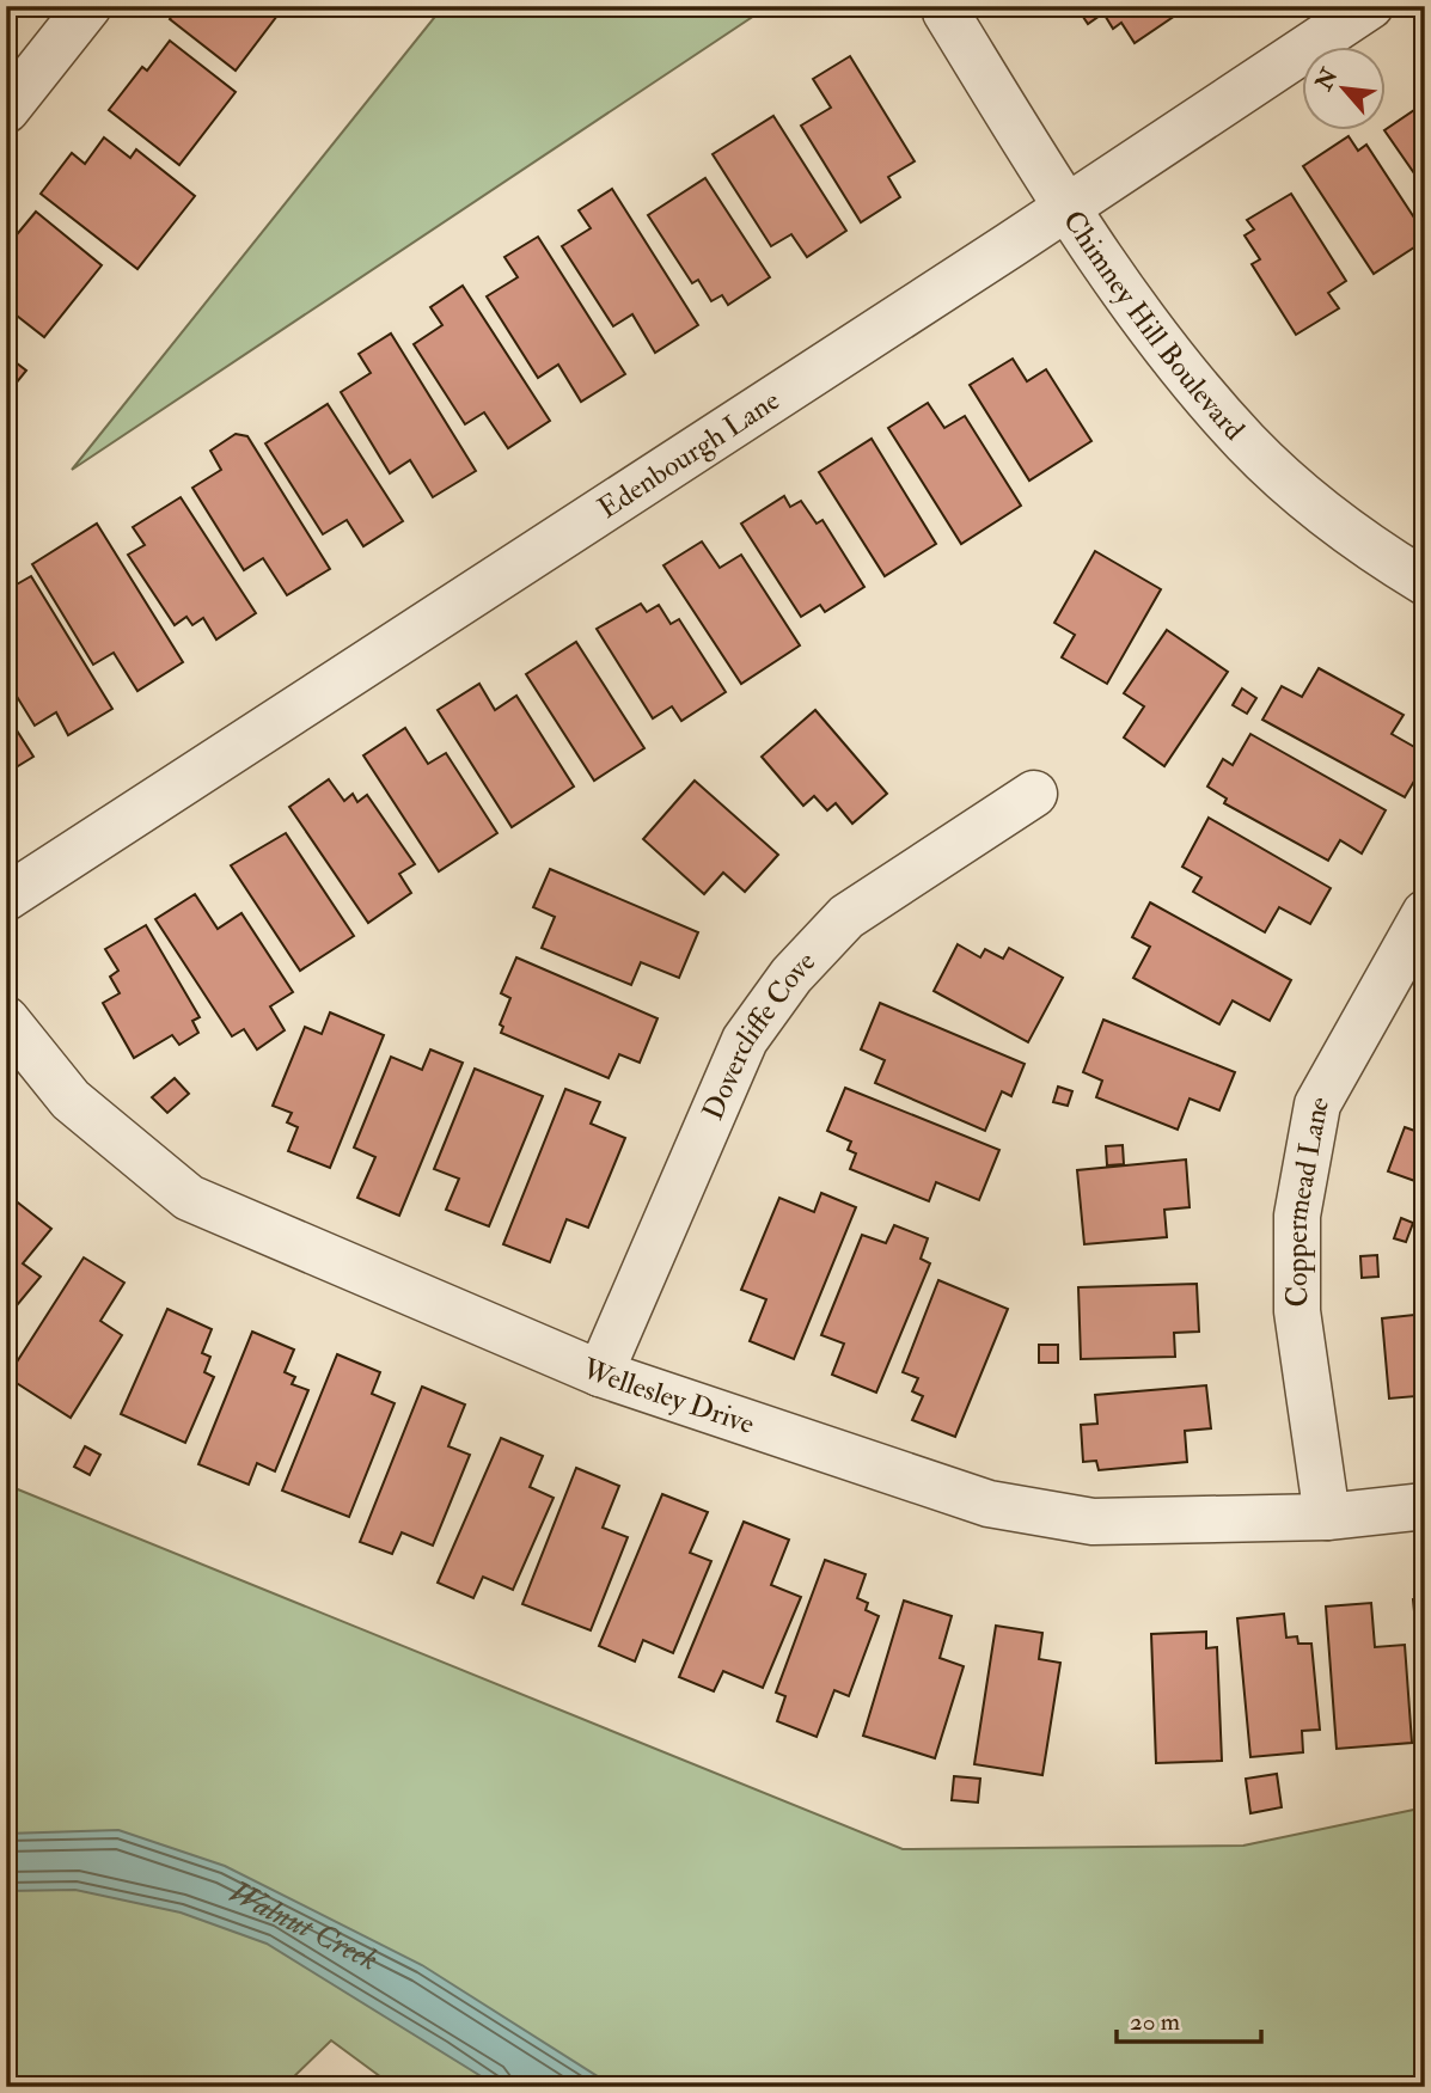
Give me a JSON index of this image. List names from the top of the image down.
{
  "streets": {
    "street": [
      "Chimney Hill Boulevard",
      "Edenbourgh Lane",
      "Dovercliffe Cove",
      "Coppermead Lane",
      "Wellesley Drive"
    ]
  },
  "crossings": [
    ["Chimney Hill Boulevard", "Edenbourgh Lane"],
    ["Dovercliffe Cove", "Wellesley Drive"],
    ["Coppermead Lane", "Wellesley Drive"]
  ],
  "water": ["Walnut Creek"],
  "scale_bar": "20 m",
  "north": "top left"
}
